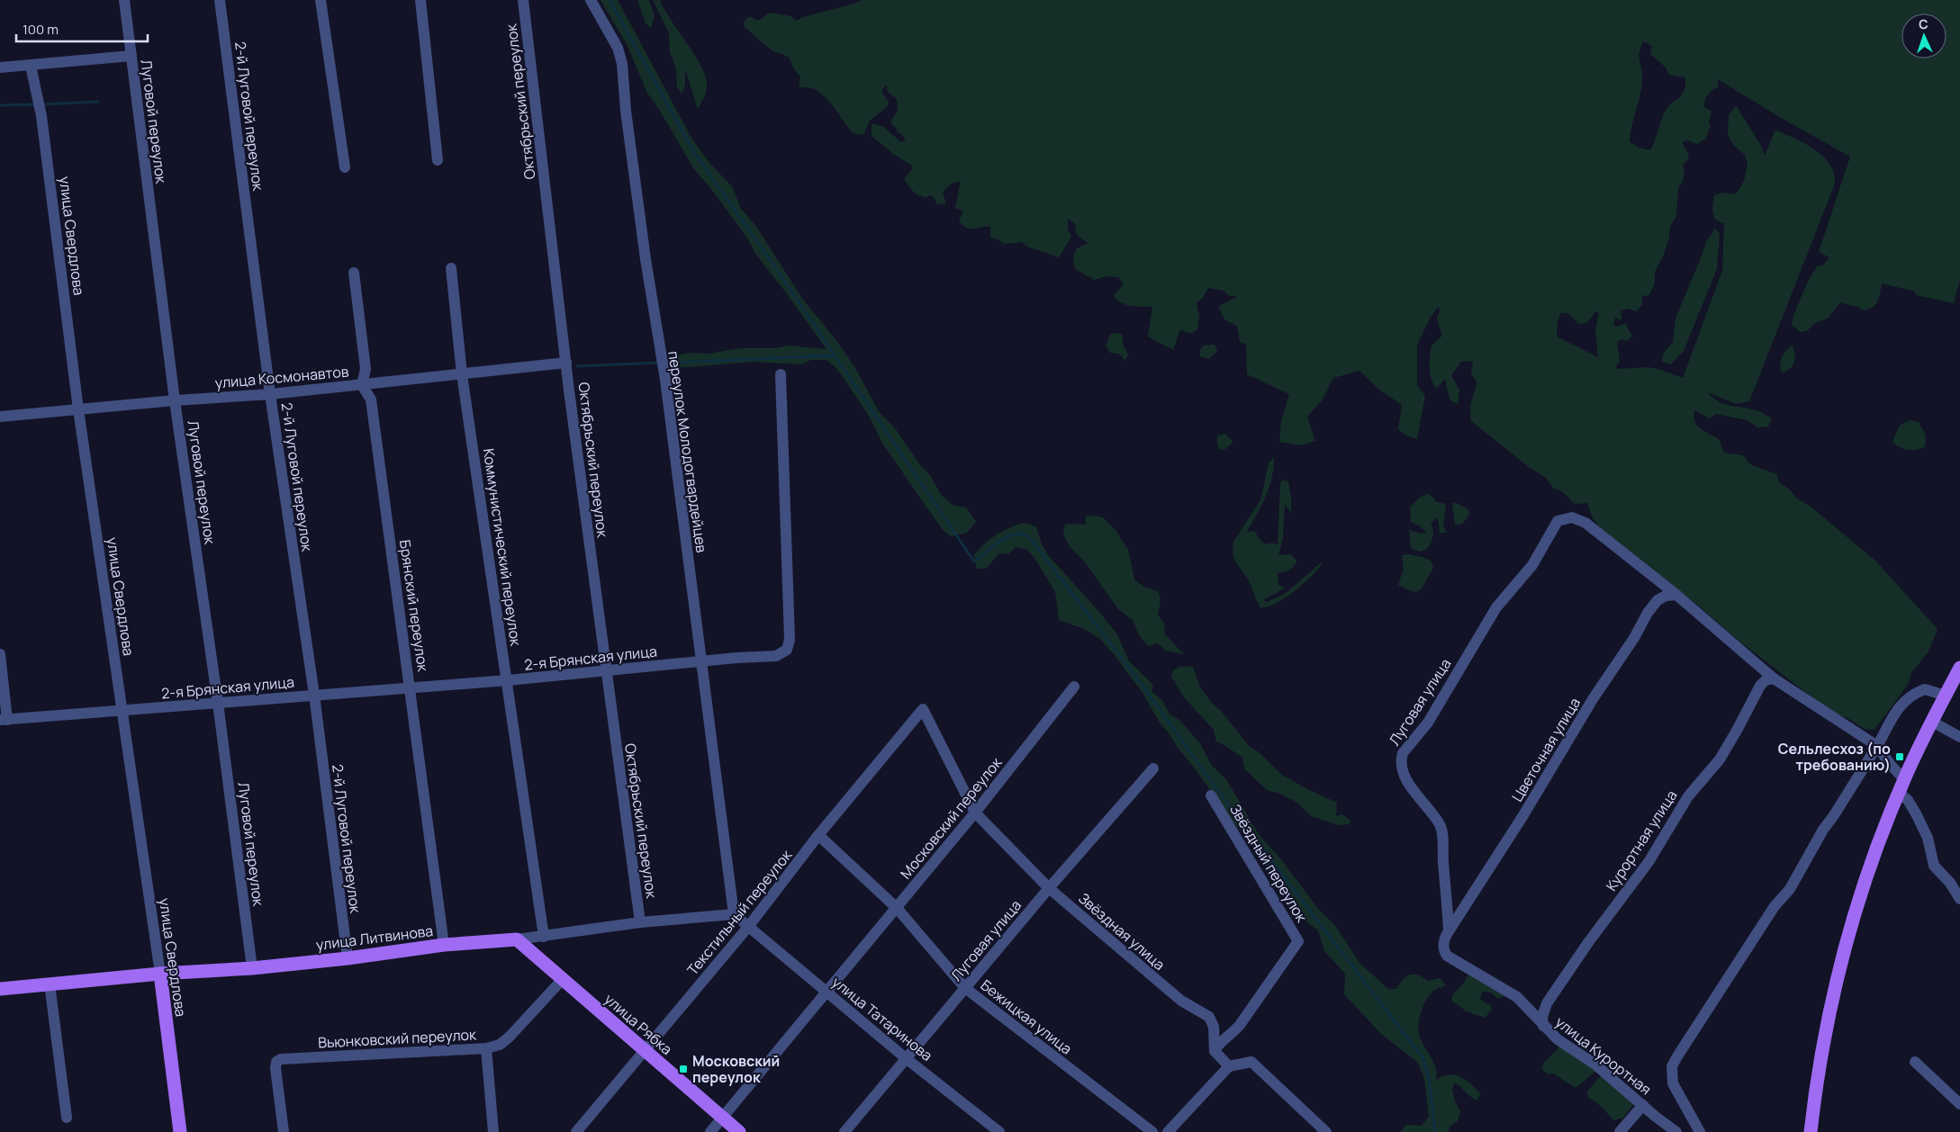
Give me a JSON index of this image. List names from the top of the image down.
{
  "streets": {
    "main road": ["улица Свердлова", "улица Литвинова", "улица Рябка"],
    "street": [
      "Октябрьский переулок",
      "2-й Луговой переулок",
      "Луговой переулок",
      "улица Космонавтов",
      "переулок Молодогвардейцев",
      "Коммунистический переулок",
      "Брянский переулок",
      "2-я Брянская улица",
      "Луговая улица",
      "Цветочная улица",
      "Московский переулок",
      "Курортная улица",
      "Звёздный переулок",
      "Текстильный переулок",
      "Звёздная улица",
      "Бежицкая улица",
      "улица Татаринова",
      "Вьюнковский переулок",
      "улица Курортная"
    ]
  },
  "crossings": [
    ["Октябрьский переулок", "улица Космонавтов"],
    ["Октябрьский переулок", "2-я Брянская улица"],
    ["Октябрьский переулок", "улица Литвинова"],
    ["2-й Луговой переулок", "улица Космонавтов"],
    ["2-й Луговой переулок", "2-я Брянская улица"],
    ["2-й Луговой переулок", "улица Литвинова"],
    ["Луговой переулок", "улица Космонавтов"],
    ["Луговой переулок", "2-я Брянская улица"],
    ["Луговой переулок", "улица Литвинова"],
    ["улица Свердлова", "улица Космонавтов"],
    ["улица Свердлова", "2-я Брянская улица"],
    ["улица Свердлова", "улица Литвинова"],
    ["улица Космонавтов", "Коммунистический переулок"],
    ["улица Космонавтов", "Брянский переулок"],
    ["переулок Молодогвардейцев", "2-я Брянская улица"],
    ["переулок Молодогвардейцев", "улица Литвинова"],
    ["Коммунистический переулок", "2-я Брянская улица"],
    ["Коммунистический переулок", "улица Литвинова"],
    ["Брянский переулок", "2-я Брянская улица"],
    ["Брянский переулок", "улица Литвинова"],
    ["Луговая улица", "Цветочная улица"],
    ["Луговая улица", "Звёздная улица"],
    ["Луговая улица", "Бежицкая улица"],
    ["Луговая улица", "улица Татаринова"],
    ["Луговая улица", "улица Курортная"],
    ["Цветочная улица", "улица Курортная"],
    ["Московский переулок", "Звёздная улица"],
    ["Московский переулок", "Бежицкая улица"],
    ["Московский переулок", "улица Татаринова"],
    ["Московский переулок", "улица Рябка"],
    ["Курортная улица", "улица Курортная"],
    ["Звёздный переулок", "Звёздная улица"],
    ["Текстильный переулок", "Звёздная улица"],
    ["Текстильный переулок", "Бежицкая улица"],
    ["Текстильный переулок", "улица Татаринова"],
    ["Текстильный переулок", "улица Рябка"],
    ["улица Литвинова", "улица Рябка"],
    ["улица Рябка", "Вьюнковский переулок"]
  ],
  "places": {
    "transit": ["Сельлесхоз (по требованию)", "Московский переулок"]
  },
  "scale_bar": "100 m",
  "north": "top"
}
